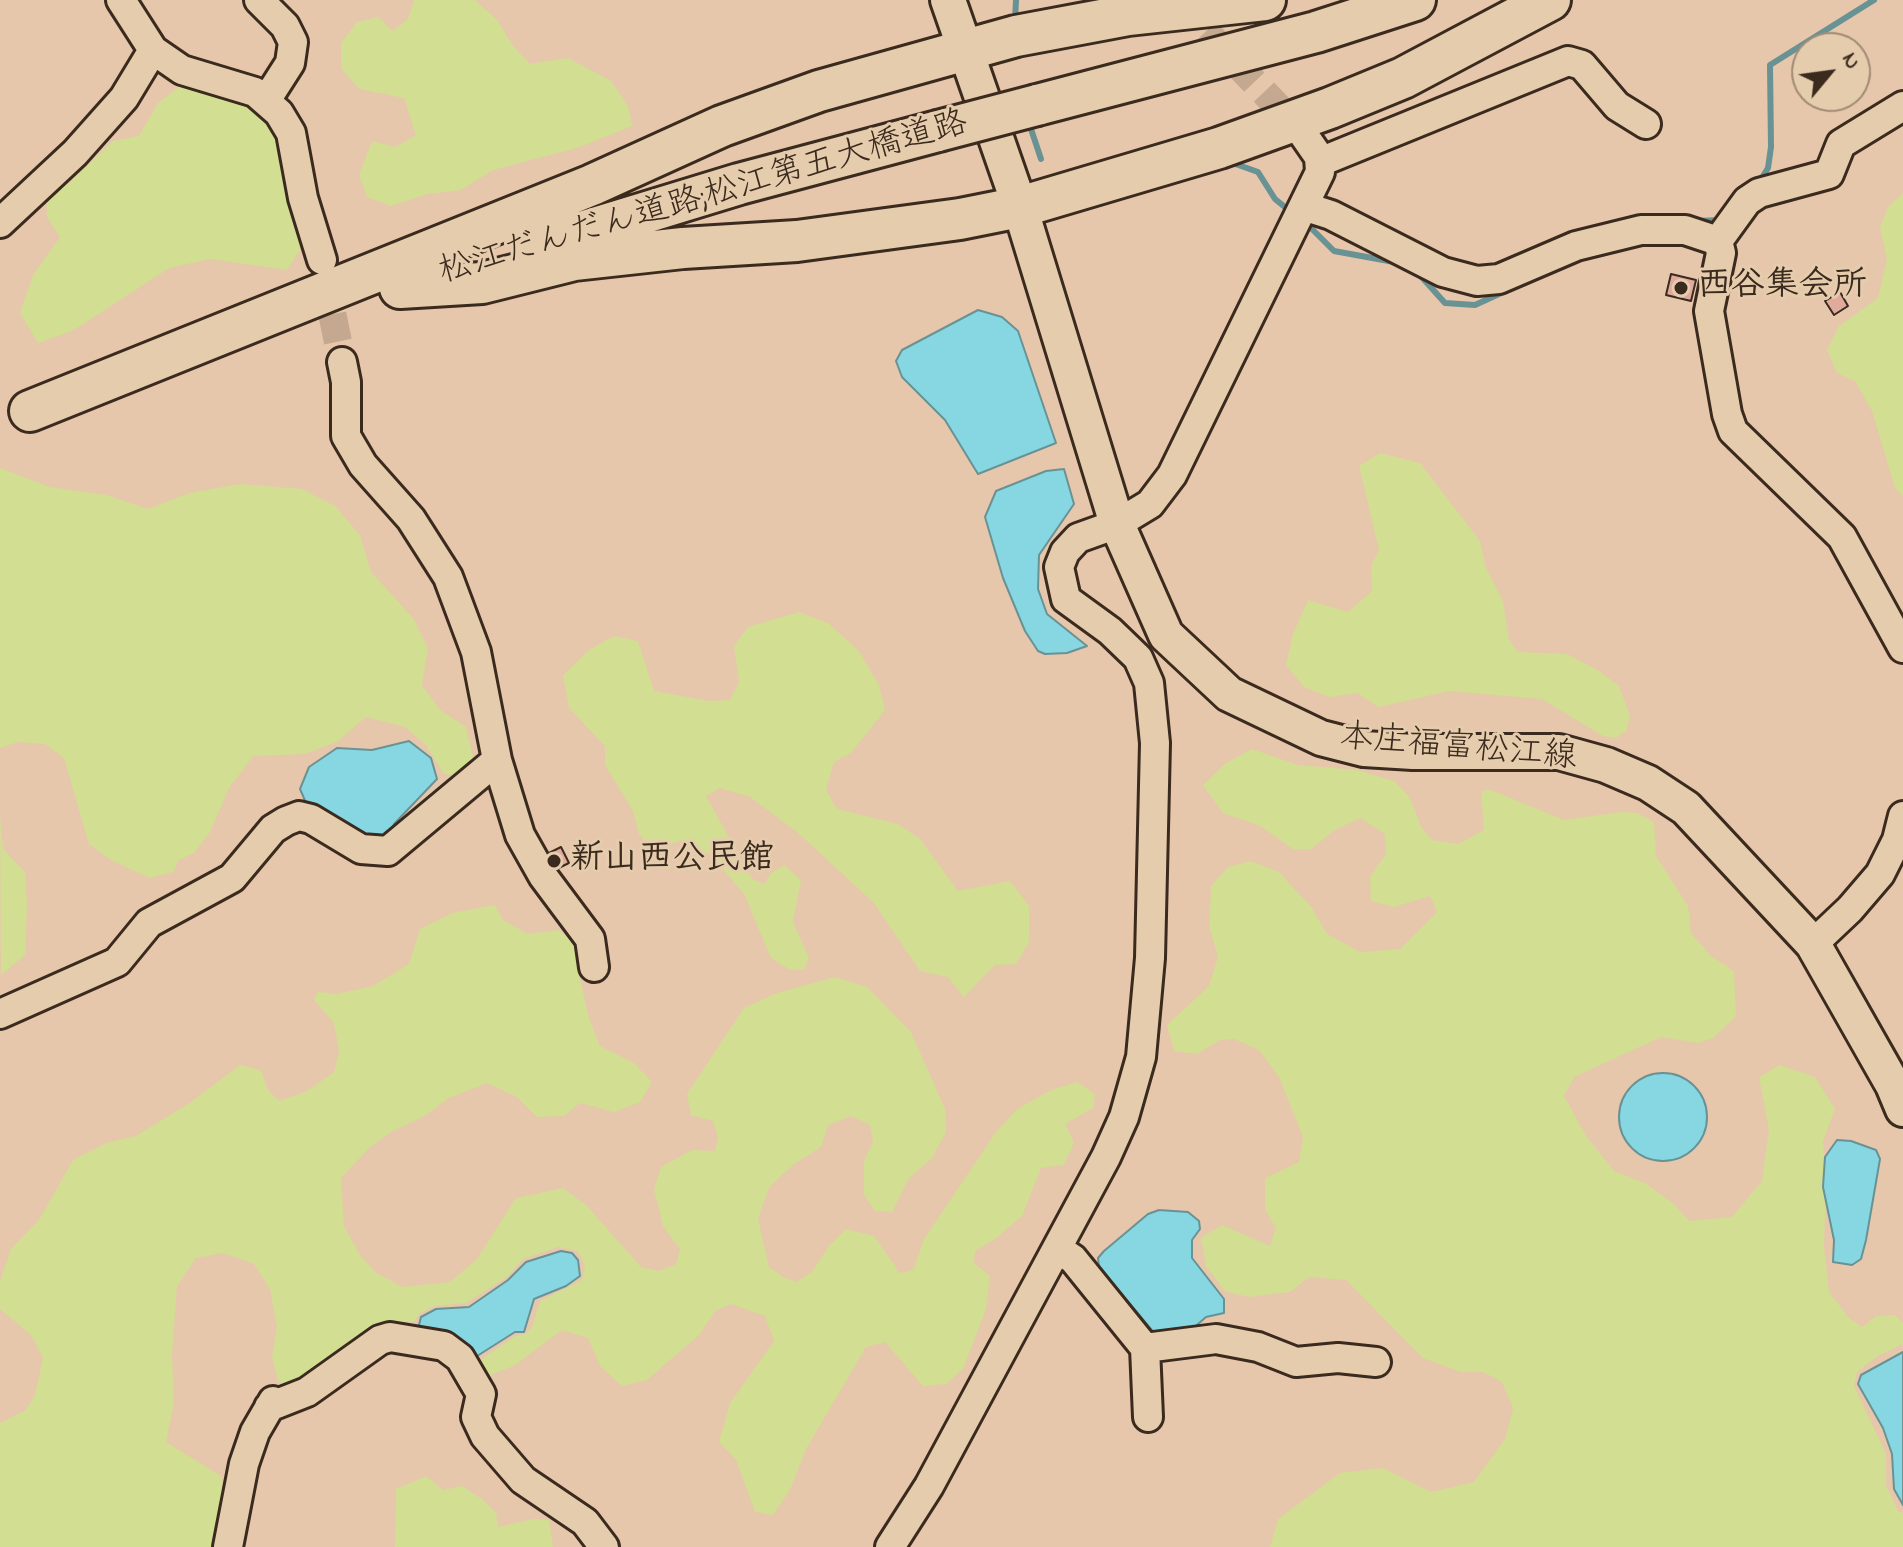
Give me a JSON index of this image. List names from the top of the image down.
{
  "streets": {
    "highway": ["松江だんだん道路;松江第五大橋道路"],
    "main road": ["本庄福富松江線"]
  },
  "places": ["西谷集会所", "新山西公民館"],
  "north": "top right"
}
